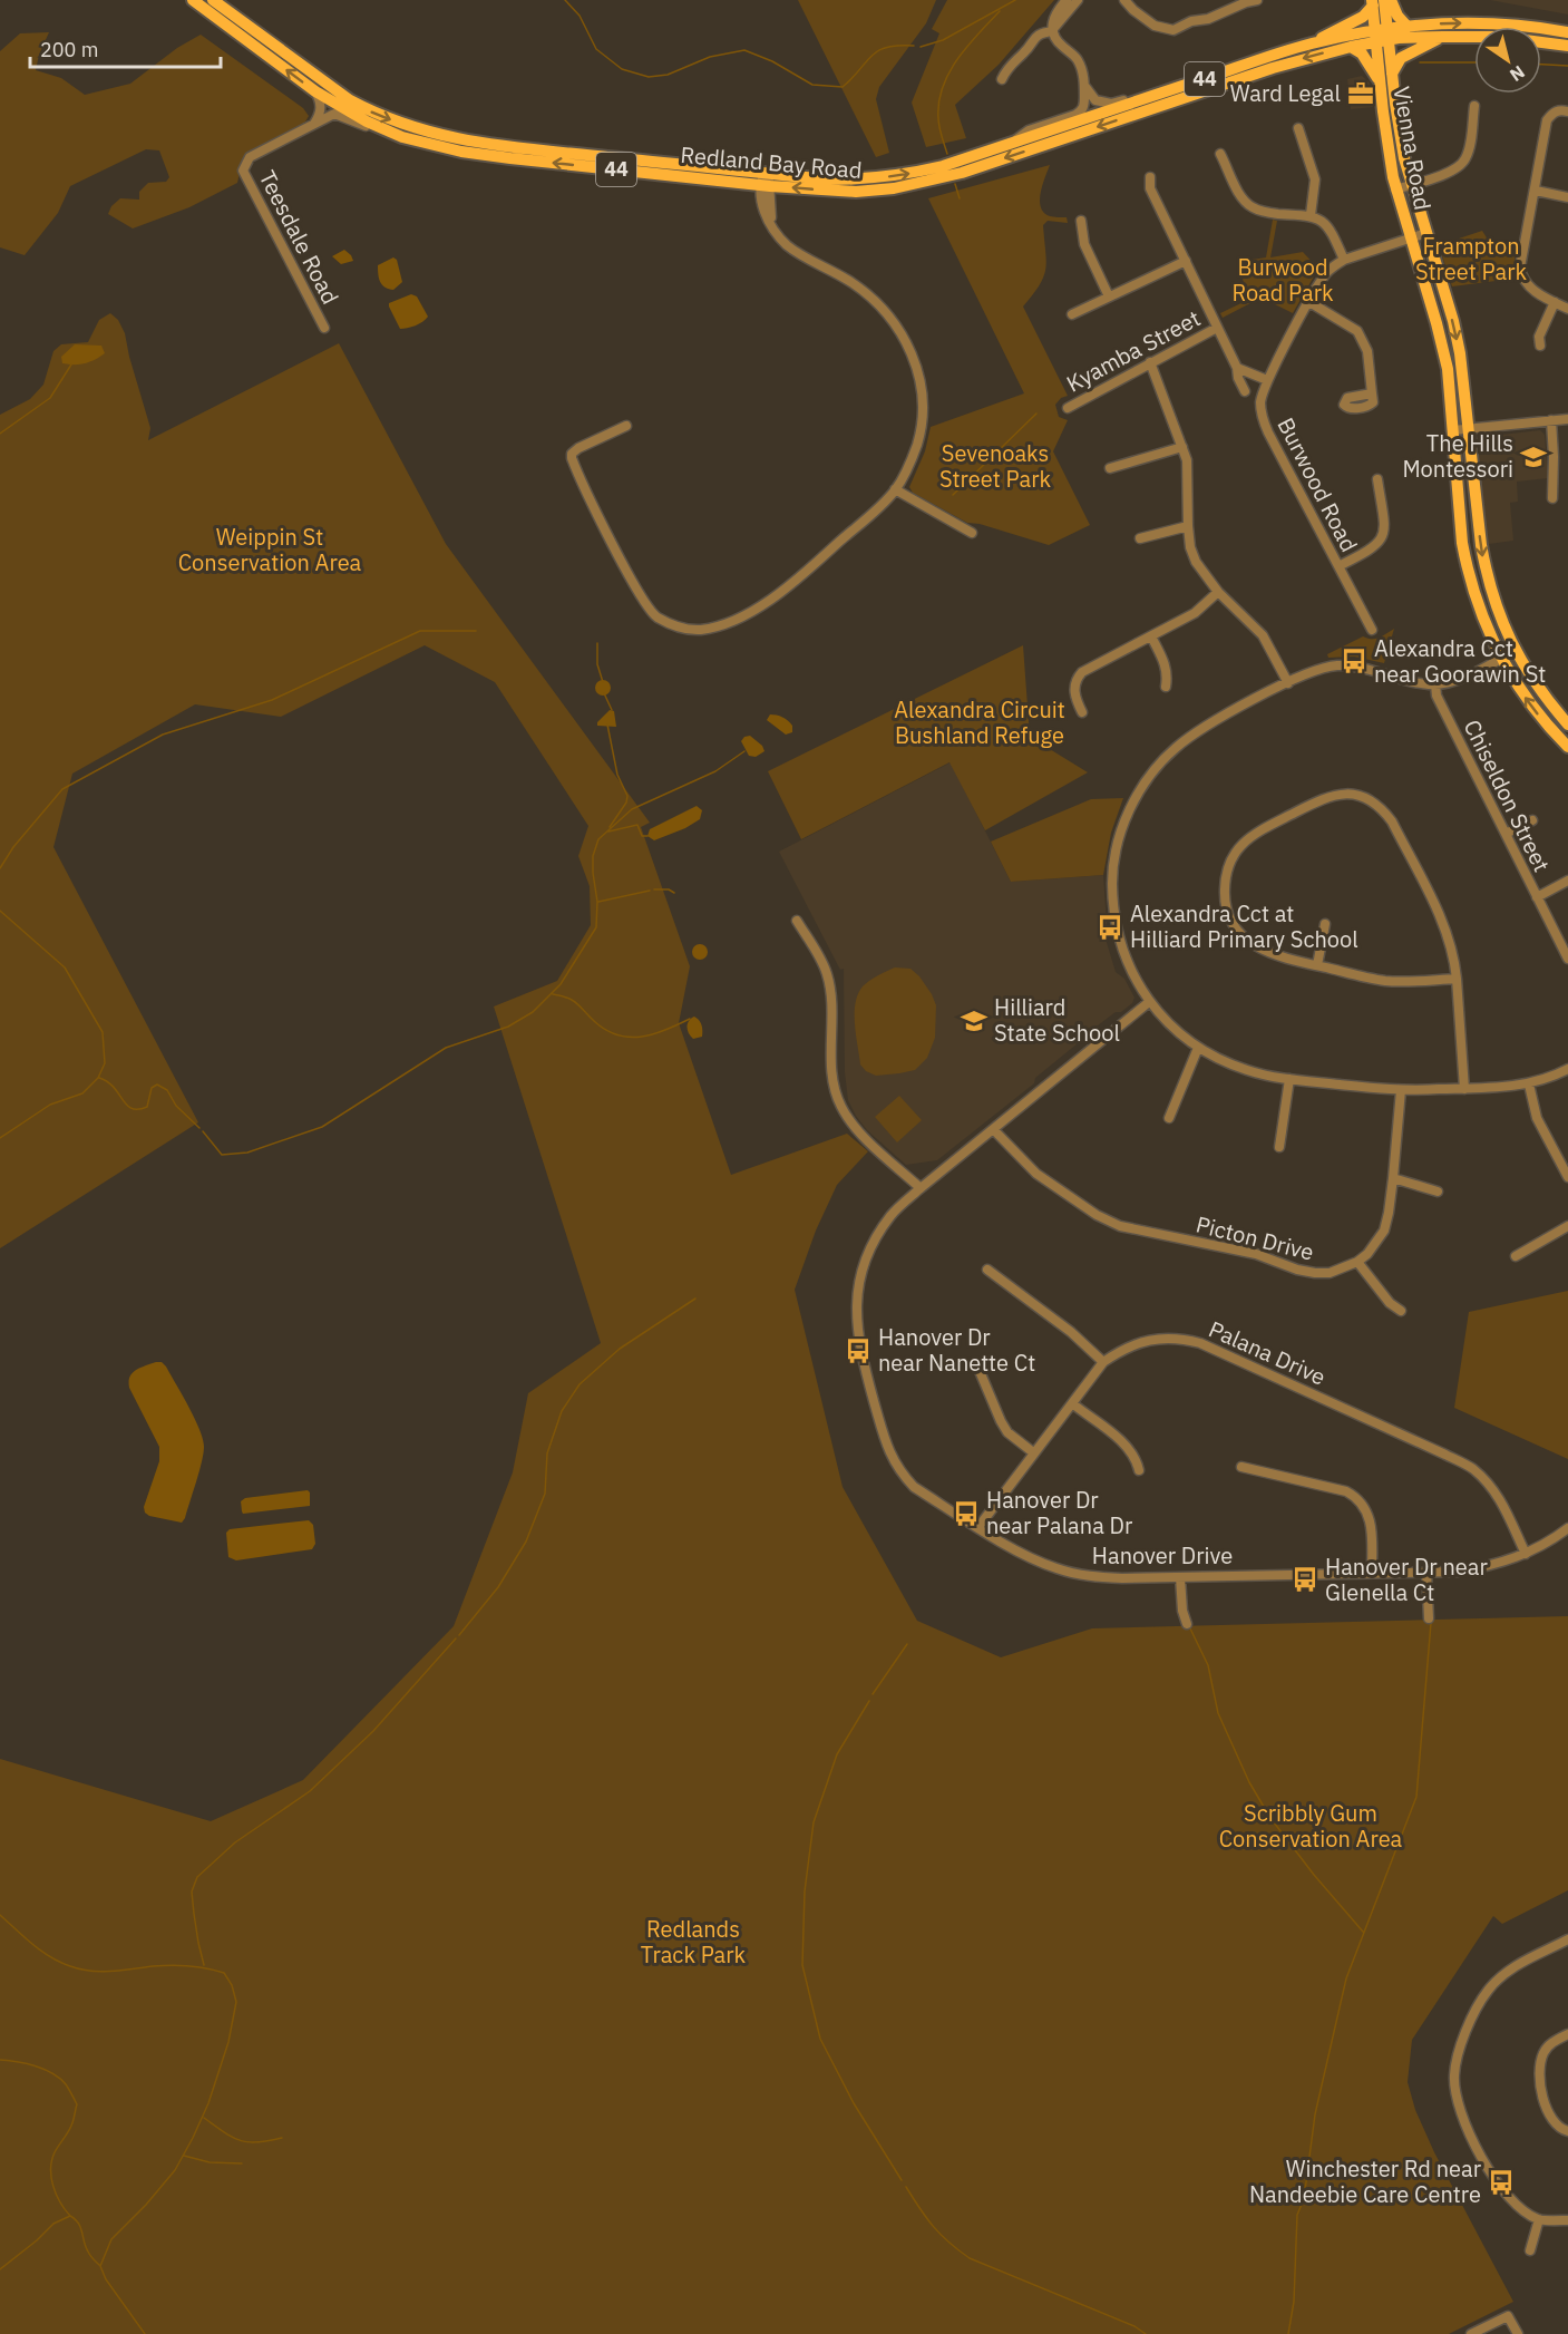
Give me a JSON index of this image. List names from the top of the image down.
{
  "streets": {
    "main road": ["44", "Vienna Road", "Redland Bay Road"],
    "street": [
      "Teesdale Road",
      "Kyamba Street",
      "Burwood Road",
      "Chiseldon Street",
      "Picton Drive",
      "Palana Drive",
      "Hanover Drive"
    ]
  },
  "crossings": [
    ["Vienna Road", "Redland Bay Road"],
    ["Vienna Road", "Burwood Road"],
    ["Redland Bay Road", "Teesdale Road"],
    ["Picton Drive", "Hanover Drive"],
    ["Palana Drive", "Hanover Drive"]
  ],
  "parks": [
    "Frampton Street Park",
    "Burwood Road Park",
    "Sevenoaks Street Park",
    "Weippin St Conservation Area",
    "Alexandra Circuit Bushland Refuge",
    "Scribbly Gum Conservation Area",
    "Redlands Track Park"
  ],
  "places": {
    "office": ["Ward Legal"],
    "school or university": ["The Hills Montessori", "Hilliard State School"],
    "bus stop": [
      "Alexandra Cct near Goorawin St",
      "Alexandra Cct at Hilliard Primary School",
      "Hanover Dr near Nanette Ct",
      "Hanover Dr near Palana Dr",
      "Hanover Dr near Glenella Ct",
      "Winchester Rd near Nandeebie Care Centre"
    ]
  },
  "scale_bar": "200 m",
  "north": "bottom right"
}
